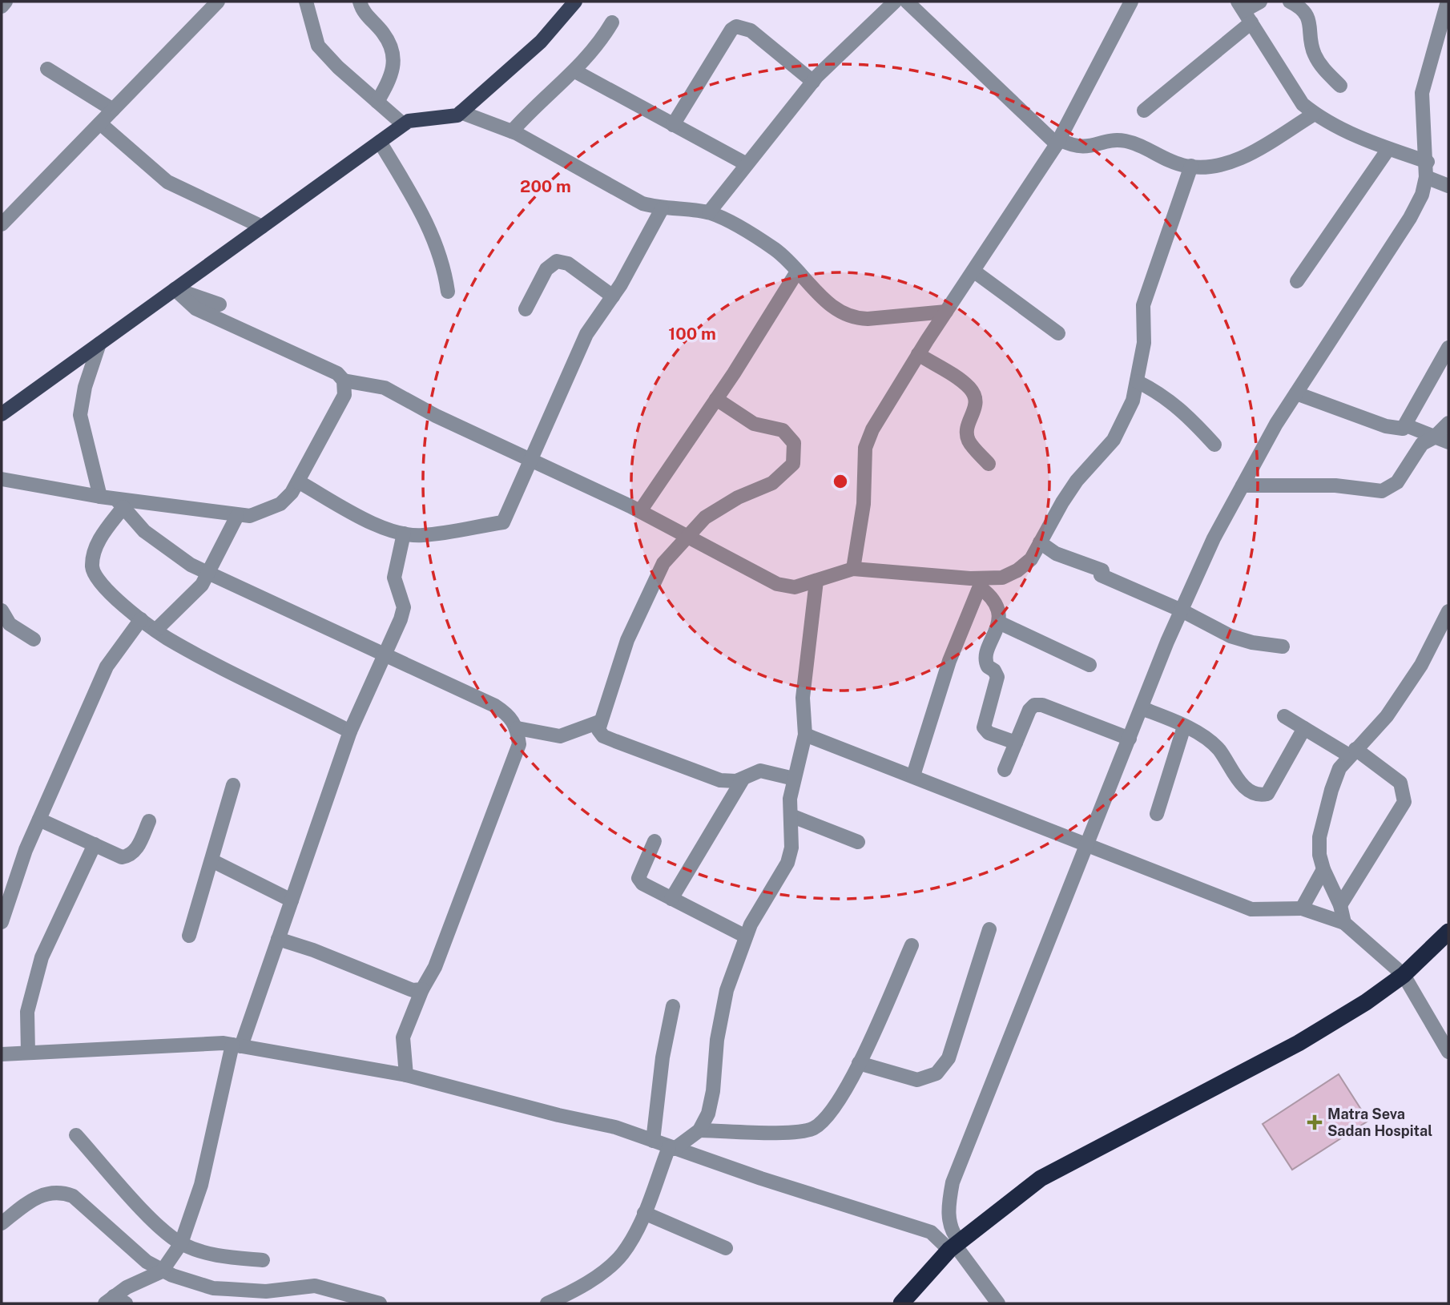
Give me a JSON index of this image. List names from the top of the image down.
{
  "places": {
    "health": ["Matra Seva Sadan Hospital"]
  },
  "rings": ["200 m", "100 m"]
}
